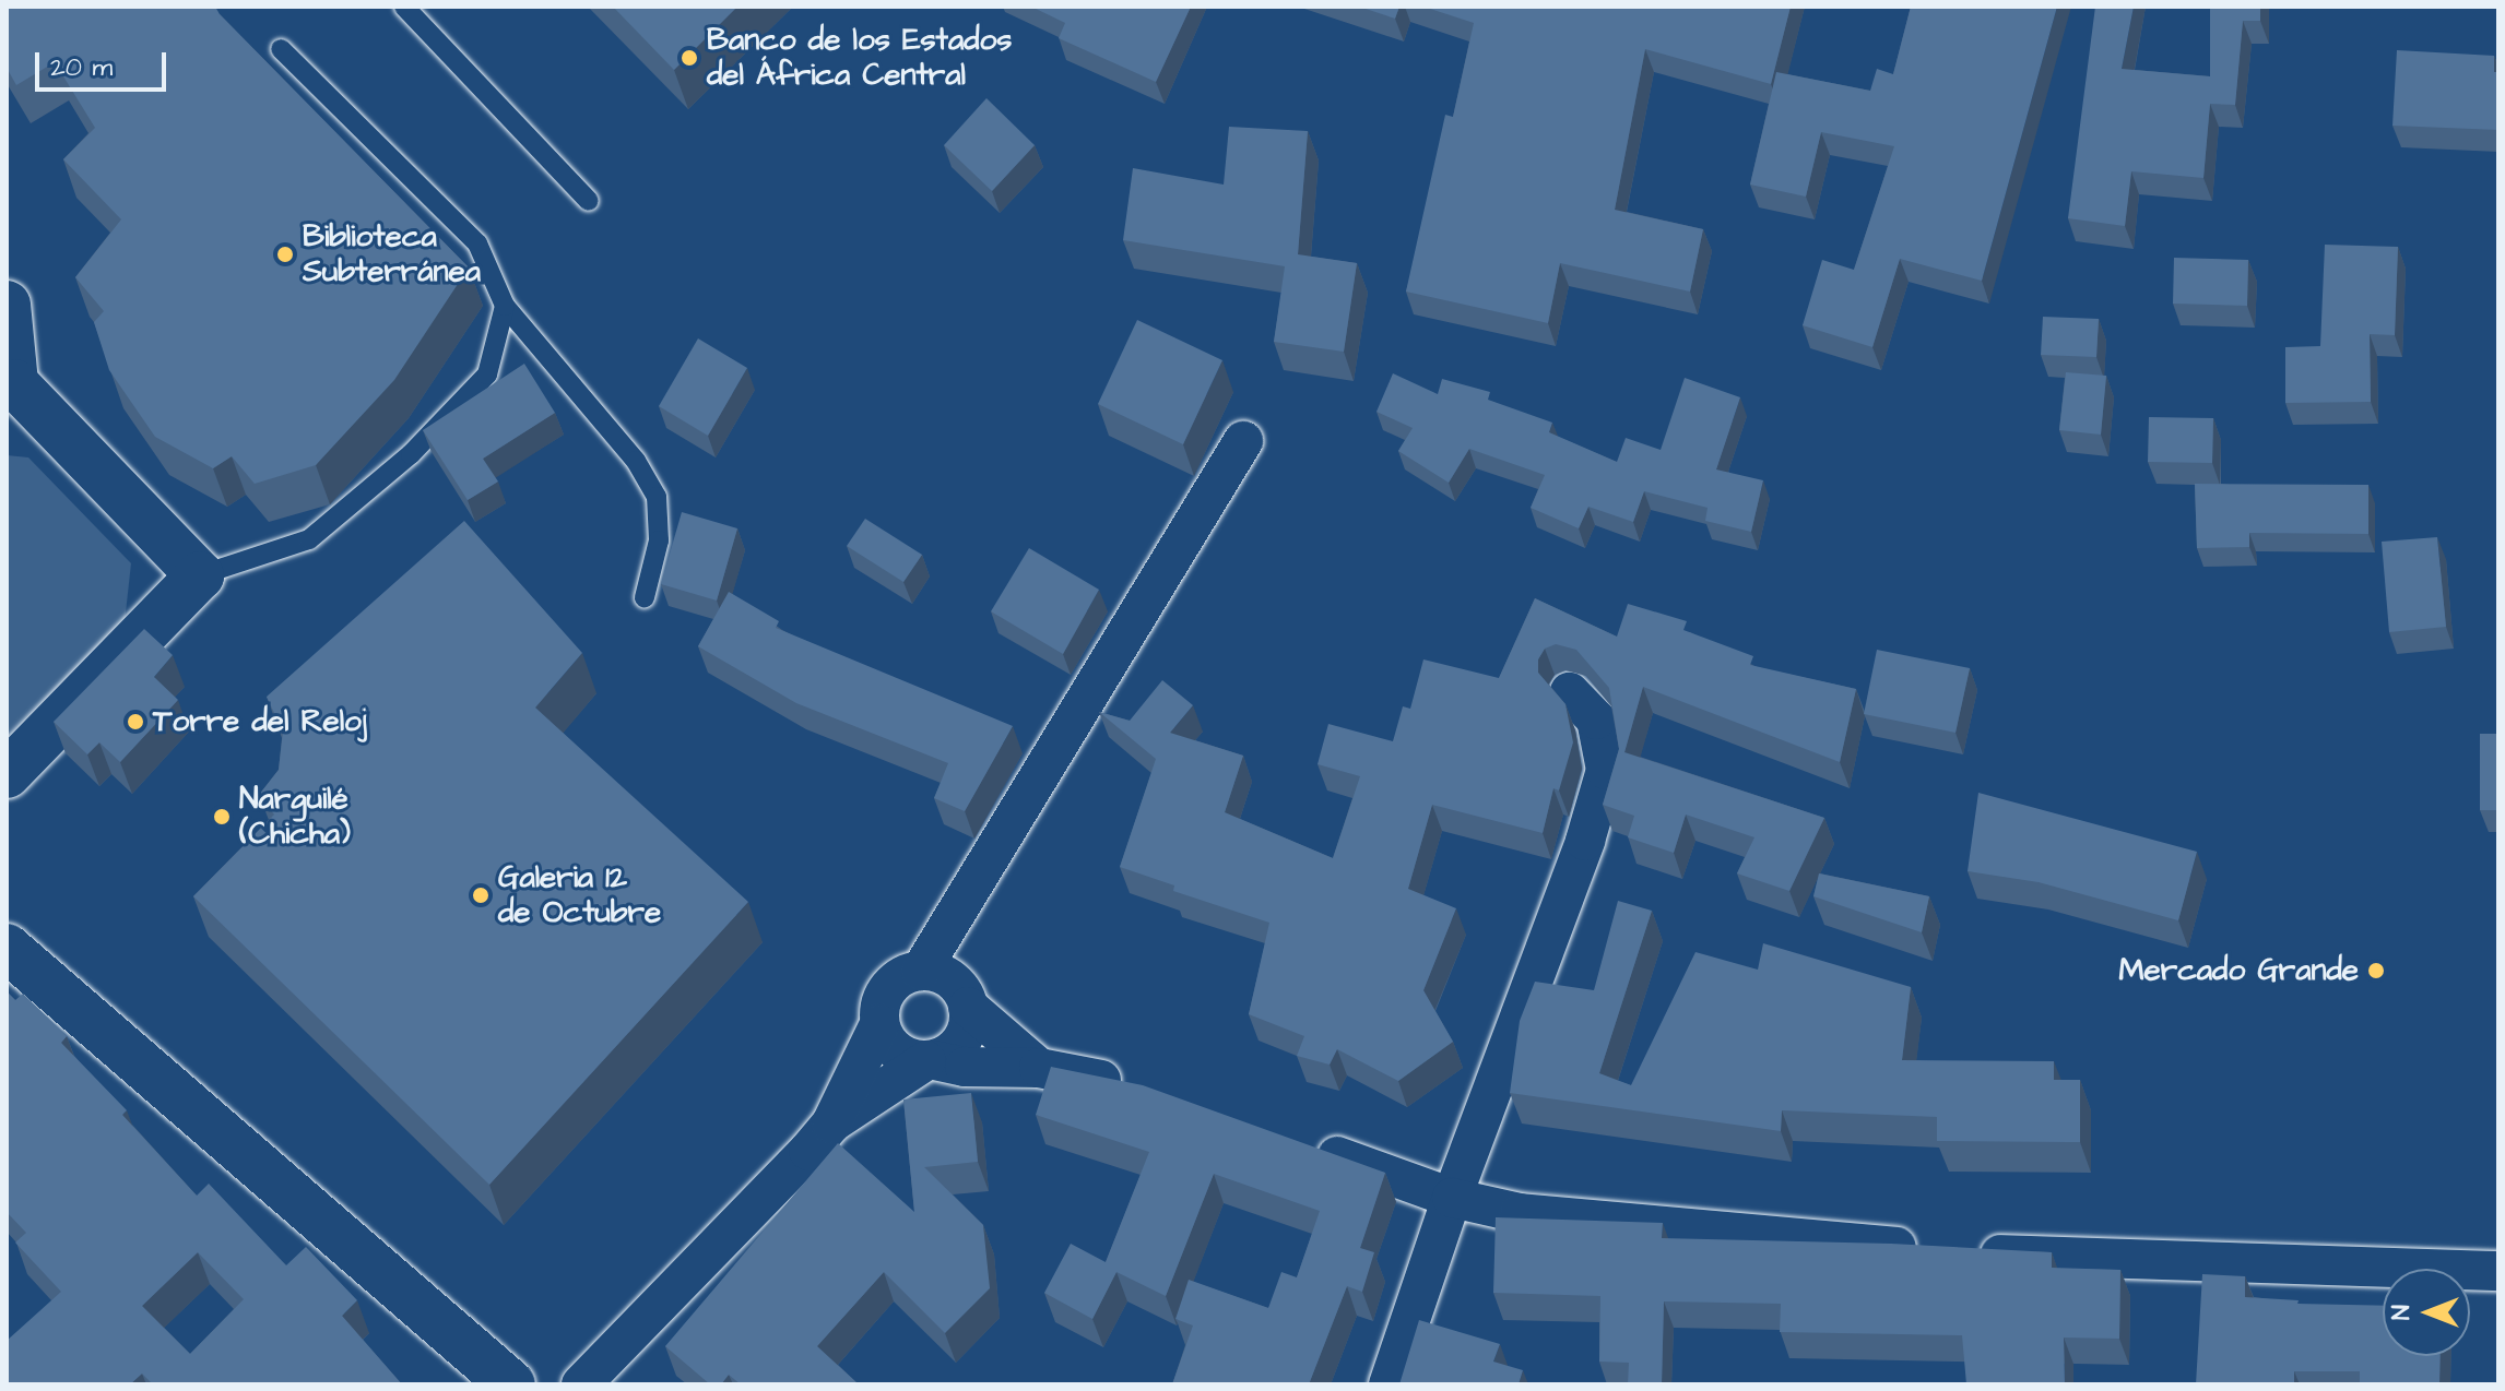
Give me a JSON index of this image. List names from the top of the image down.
{
  "places": [
    "Banco de los Estados del África Central",
    "Biblioteca Subterránea",
    "Torre del Reloj",
    "Narguilé (Chicha)",
    "Galeria 12 de Octubre",
    "Mercado Grande"
  ],
  "scale_bar": "20 m",
  "north": "left"
}
